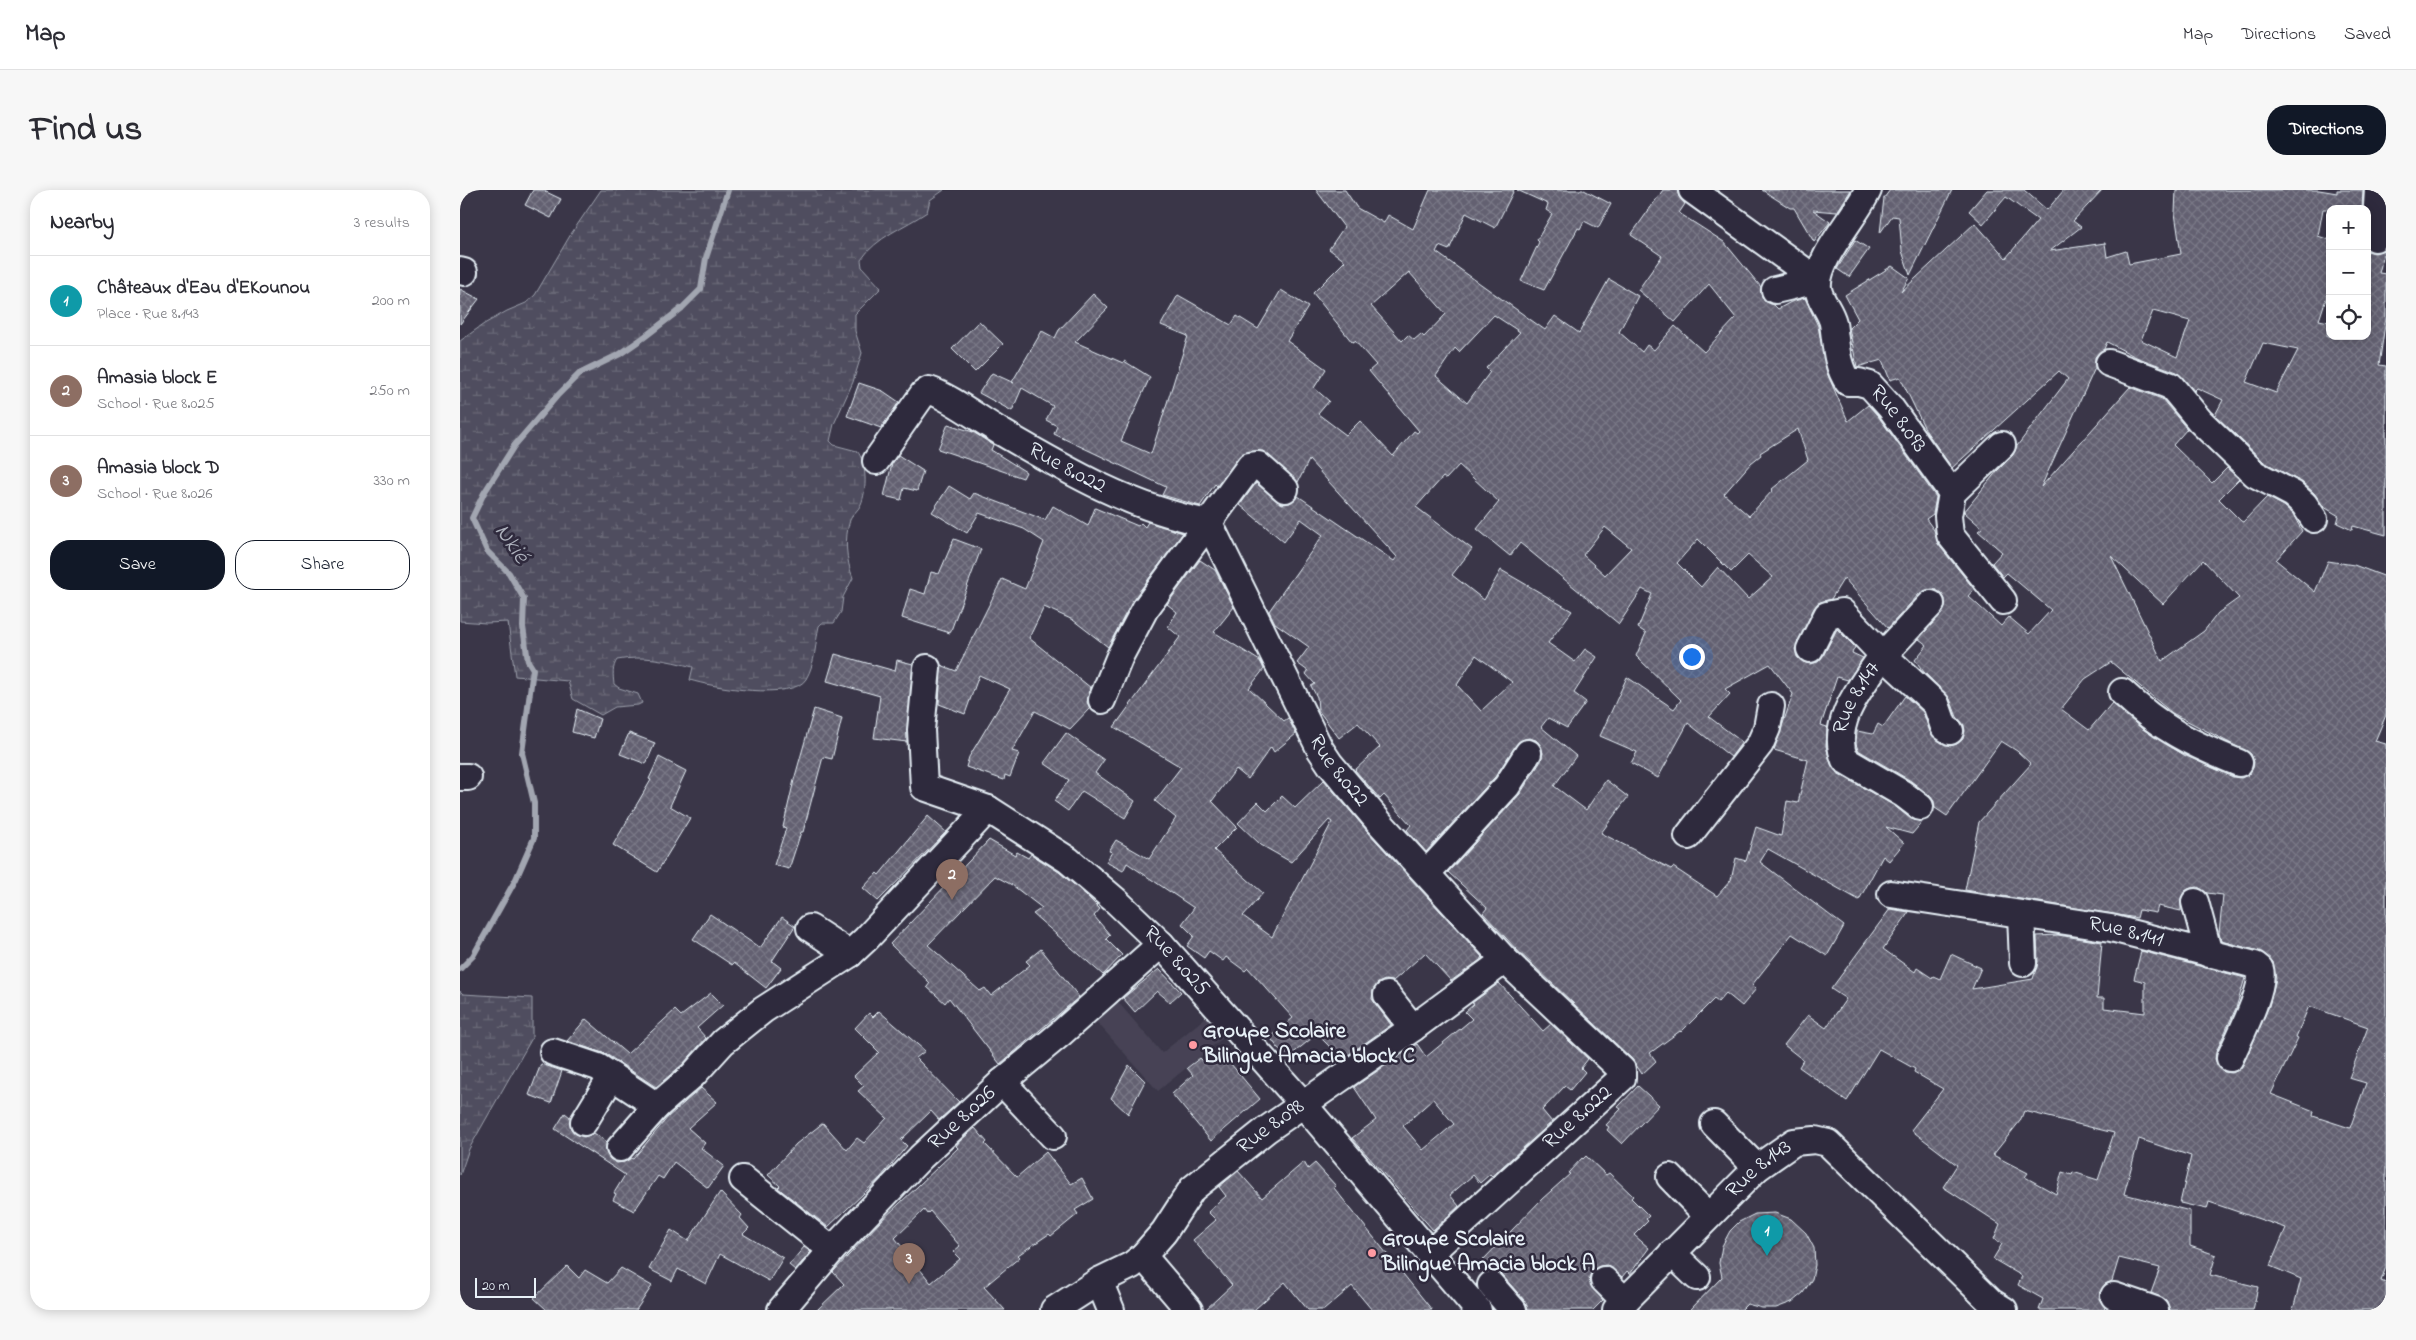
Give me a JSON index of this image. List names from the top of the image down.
{
  "streets": {
    "street": [
      "Rue 8.093",
      "Rue 8.022",
      "Rue 8.147",
      "Rue 8.141",
      "Rue 8.025",
      "Rue 8.026",
      "Rue 8.098",
      "Rue 8.143"
    ]
  },
  "crossings": [
    ["Rue 8.022", "Rue 8.025"],
    ["Rue 8.022", "Rue 8.098"],
    ["Rue 8.025", "Rue 8.026"],
    ["Rue 8.025", "Rue 8.098"]
  ],
  "water": ["Nkié"],
  "places": ["Groupe Scolaire Bilingue Amacia block C", "Groupe Scolaire Bilingue Amacia block A"],
  "scale_bar": "20 m",
  "page": {
    "header": "Map",
    "nav": ["Map", "Directions", "Saved"],
    "title": "Find us",
    "buttons": [
      "Directions",
      ["Save", "Share"]
    ],
    "heading": ["Nearby", "3 results"],
    "map_buttons": ["+", "−"],
    "list": [
      {
        "mark": "1",
        "name": "Châteaux d'Eau d'EKounou",
        "note": "Place · Rue 8.143",
        "value": "200 m"
      },
      {
        "mark": "2",
        "name": "Amasia block E",
        "note": "School · Rue 8.025",
        "value": "250 m"
      },
      {
        "mark": "3",
        "name": "Amasia block D",
        "note": "School · Rue 8.026",
        "value": "330 m"
      }
    ],
    "pins": ["2", "1", "3"],
    "scale": "20 m"
  }
}
